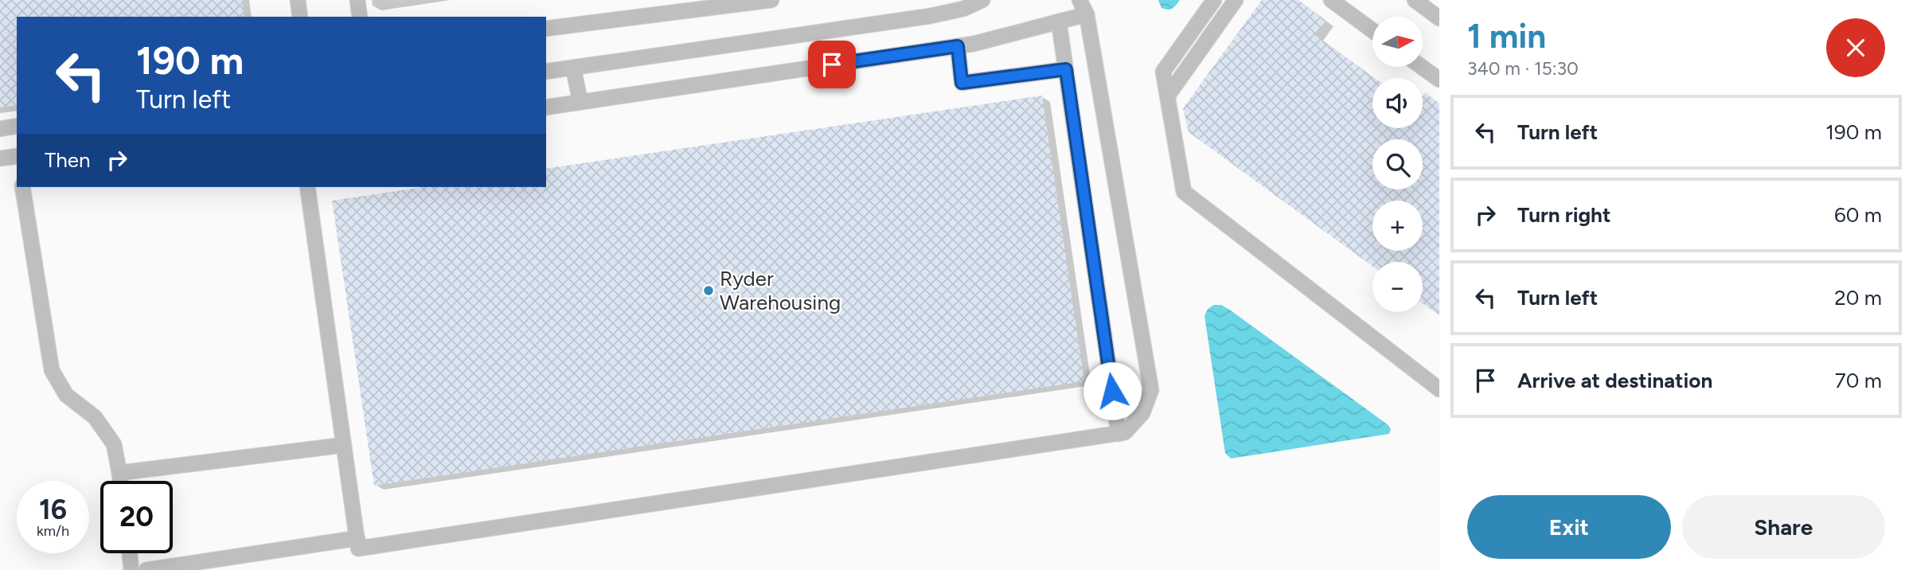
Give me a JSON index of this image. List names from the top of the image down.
{
  "places": ["Ryder Warehousing"],
  "north": "right",
  "page": {
    "heading": ["1 min", "340 m · 15:30"],
    "map_buttons": ["+", "−"],
    "turn": ["190 m", "Turn left"],
    "list": [
      {
        "name": "Turn left",
        "value": "190 m"
      },
      {
        "name": "Turn right",
        "value": "60 m"
      },
      {
        "name": "Turn left",
        "value": "20 m"
      },
      {
        "name": "Arrive at destination",
        "value": "70 m"
      }
    ],
    "then": "Then",
    "speed": "16 km/h",
    "limit": "20",
    "buttons": ["Exit", "Share"]
  }
}
